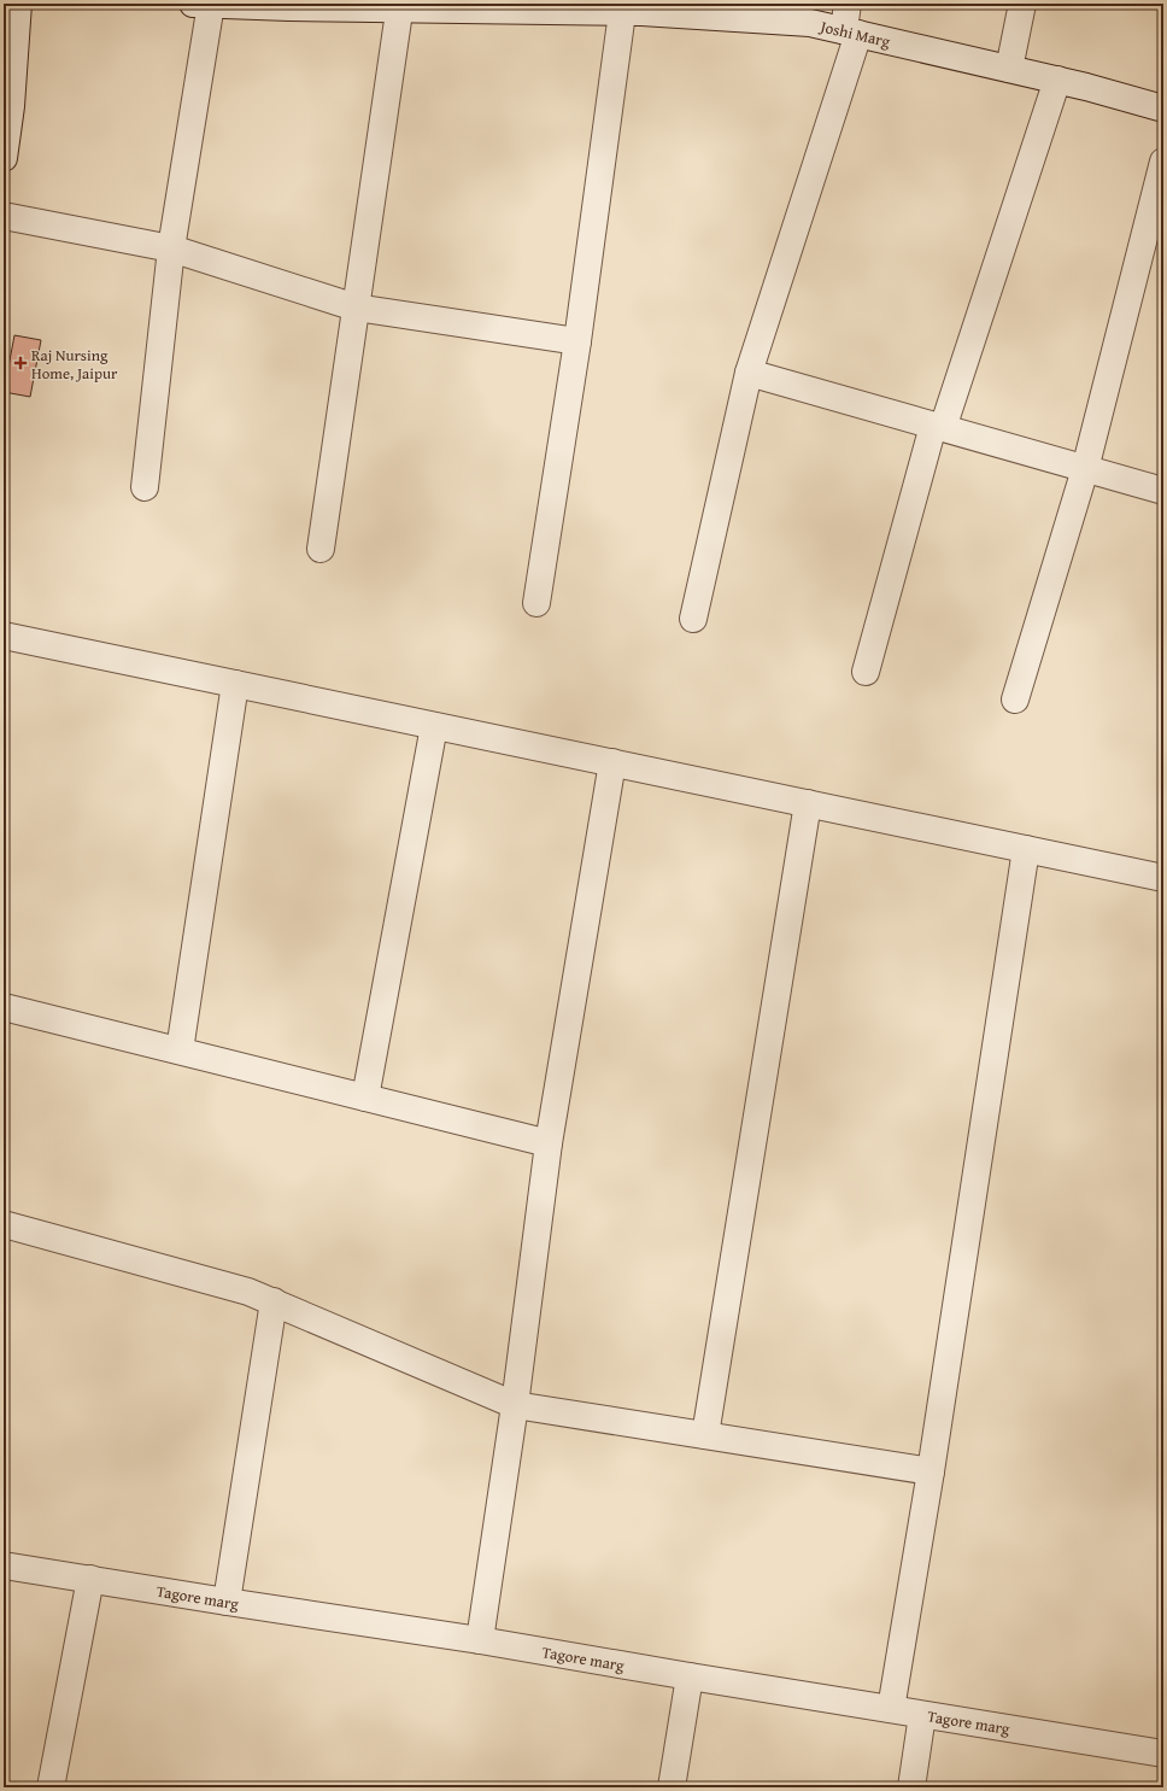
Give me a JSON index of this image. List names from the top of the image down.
{
  "streets": {
    "street": ["Joshi Marg", "Tagore marg"]
  },
  "places": {
    "health": ["Raj Nursing Home, Jaipur"]
  }
}
